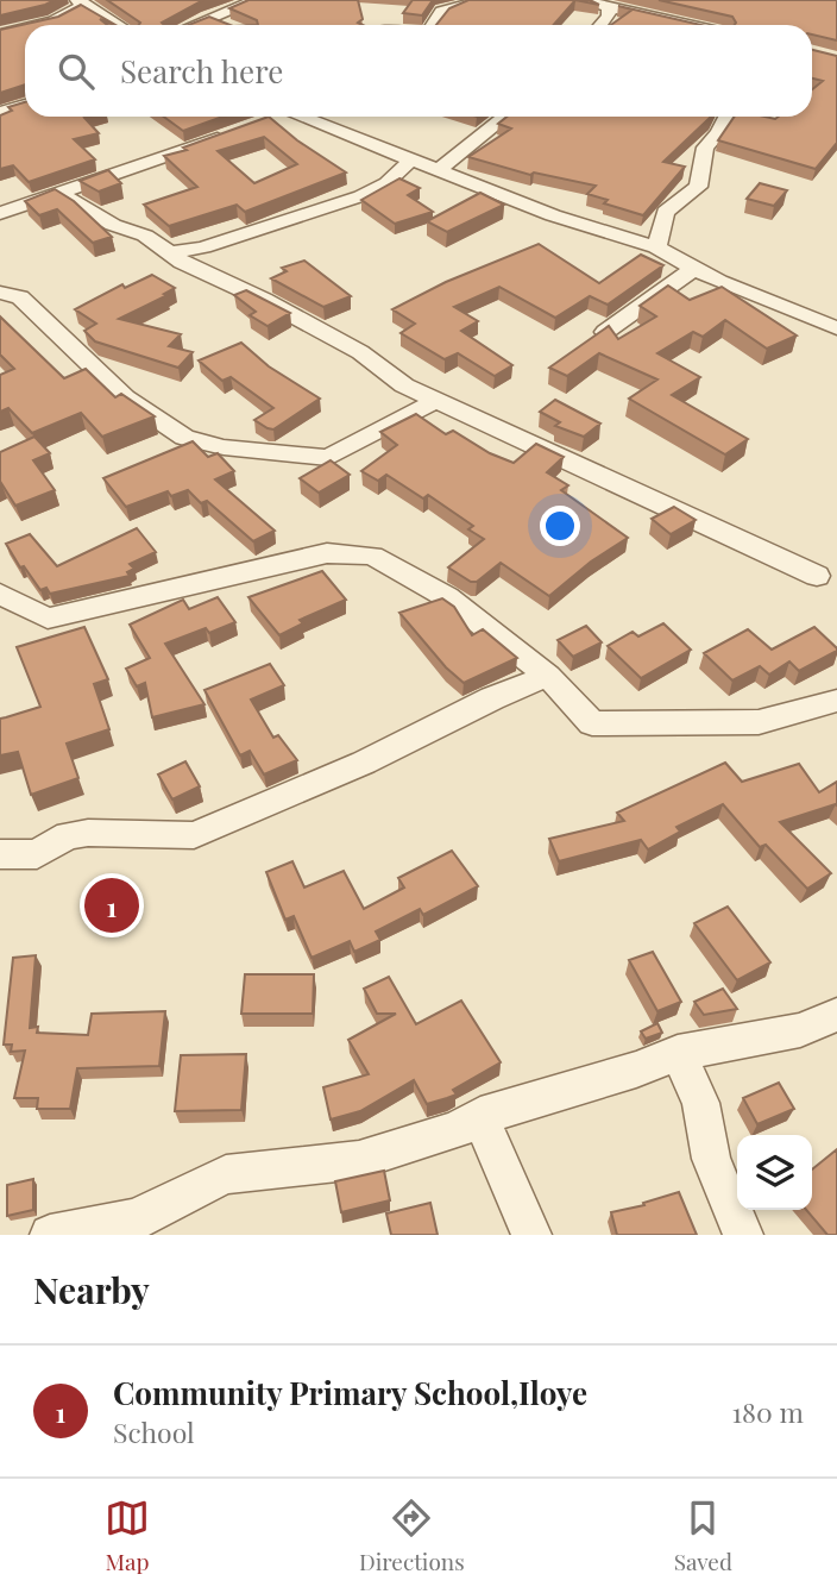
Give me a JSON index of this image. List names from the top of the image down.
{
  "page": {
    "search": "Search here",
    "pins": "1",
    "heading": "Nearby",
    "list": [
      {
        "mark": "1",
        "name": "Community Primary School,Iloye",
        "note": "School",
        "value": "180 m"
      }
    ],
    "nav": ["Map", "Directions", "Saved"]
  }
}
